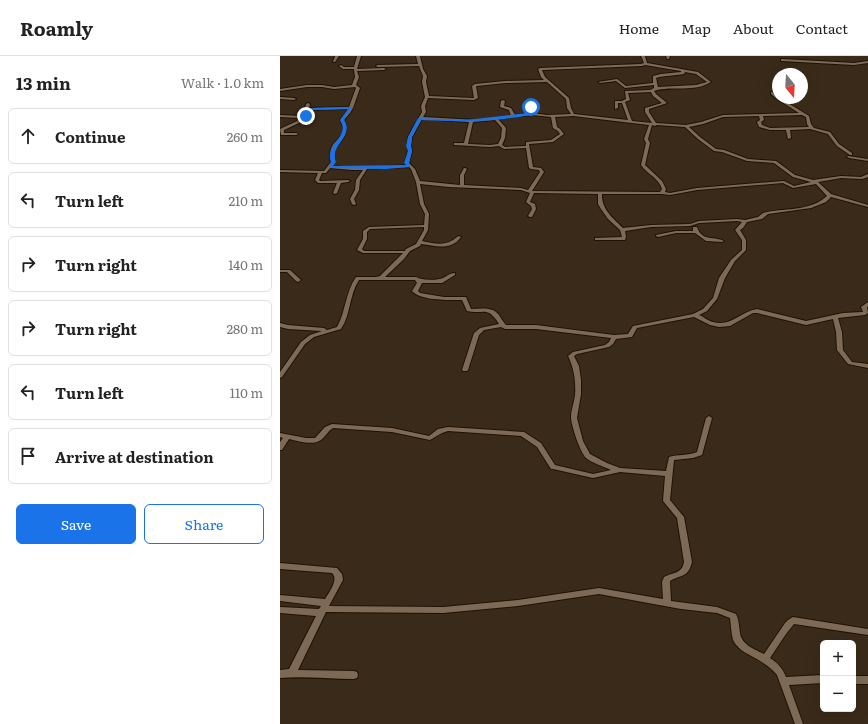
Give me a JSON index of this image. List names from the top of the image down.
{
  "north": "bottom",
  "page": {
    "header": "Roamly",
    "nav": [
      "Home",
      "Map",
      "About",
      "Contact"
    ],
    "heading": ["13 min", "Walk · 1.0 km"],
    "list": [
      ["Continue", "260 m"],
      ["Turn left", "210 m"],
      ["Turn right", "140 m"],
      ["Turn right", "280 m"],
      ["Turn left", "110 m"],
      "Arrive at destination"
    ],
    "buttons": ["Save", "Share"],
    "map_buttons": ["+", "−"]
  }
}
